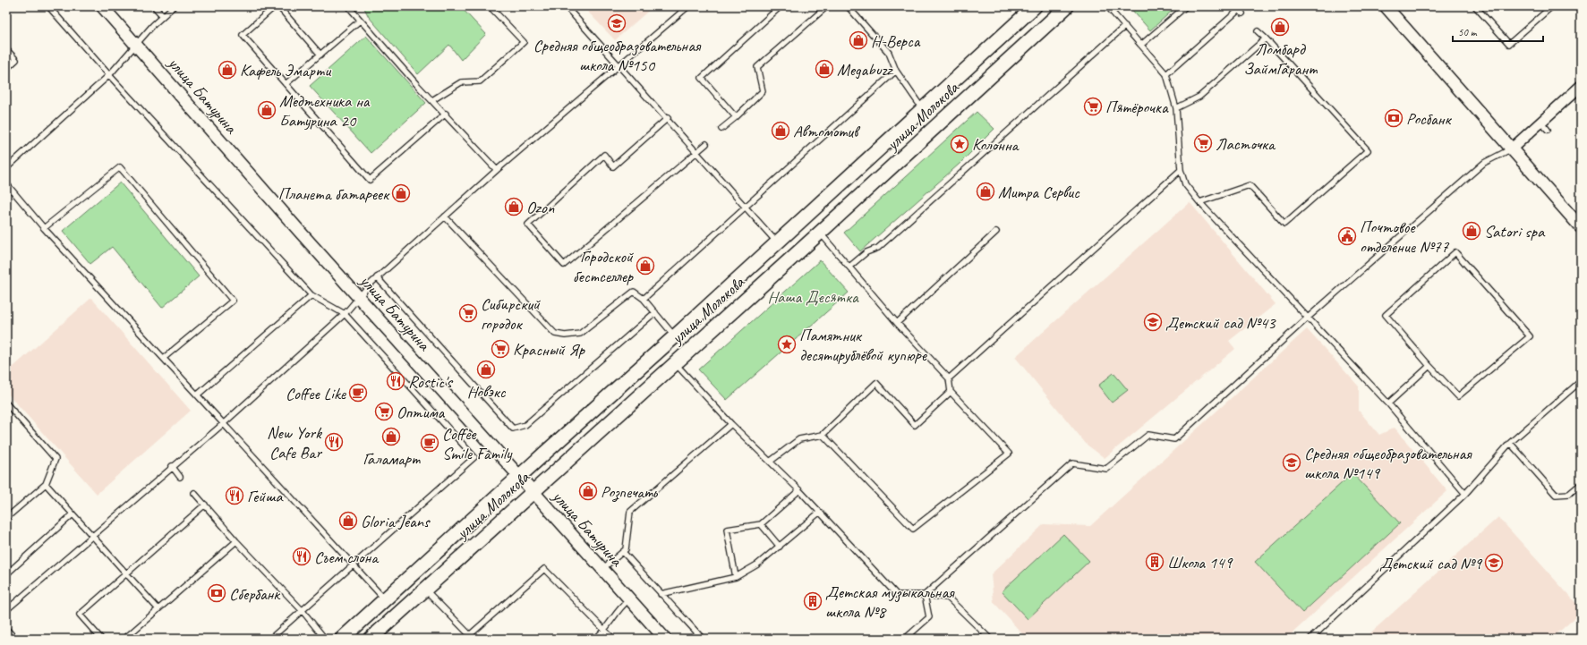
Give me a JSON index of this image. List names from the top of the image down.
{
  "streets": {
    "main road": ["улица Молокова"],
    "street": ["улица Батурина"]
  },
  "crossings": [
    ["улица Батурина", "улица Молокова"]
  ],
  "parks": ["Наша Десятка"],
  "places": {
    "school or university": [
      "Средняя общеобразовательная школа №150",
      "Детский сад №43",
      "Средняя общеобразовательная школа №149",
      "Детский сад №9"
    ],
    "shop": [
      "Ломбард ЗаймГарант",
      "Н-Верса",
      "Megabuzz",
      "Кафель Эмарти",
      "Медтехника на Батурина 20",
      "Автомотив",
      "Митра Сервис",
      "Планета батареек",
      "Ozon",
      "Satori spa",
      "Городской бестселлер",
      "Новэкс",
      "Галамарт",
      "Розпечать",
      "Gloria Jeans"
    ],
    "supermarket": [
      "Пятёрочка",
      "Ласточка",
      "Сибирский городок",
      "Красный Яр",
      "Оптима"
    ],
    "bank": ["Росбанк", "Сбербанк"],
    "place": ["Колонна", "Памятник десятирублёвой купюре"],
    "public building": ["Почтовое отделение №77"],
    "restaurant": [
      "Rostic's",
      "New York Cafe Bar",
      "Гейша",
      "Съем слона"
    ],
    "cafe": ["Coffee Like", "Coffee Smile Family"],
    "building": ["Школа 149", "Детская музыкальная школа №8"]
  },
  "scale_bar": "50 m"
}
